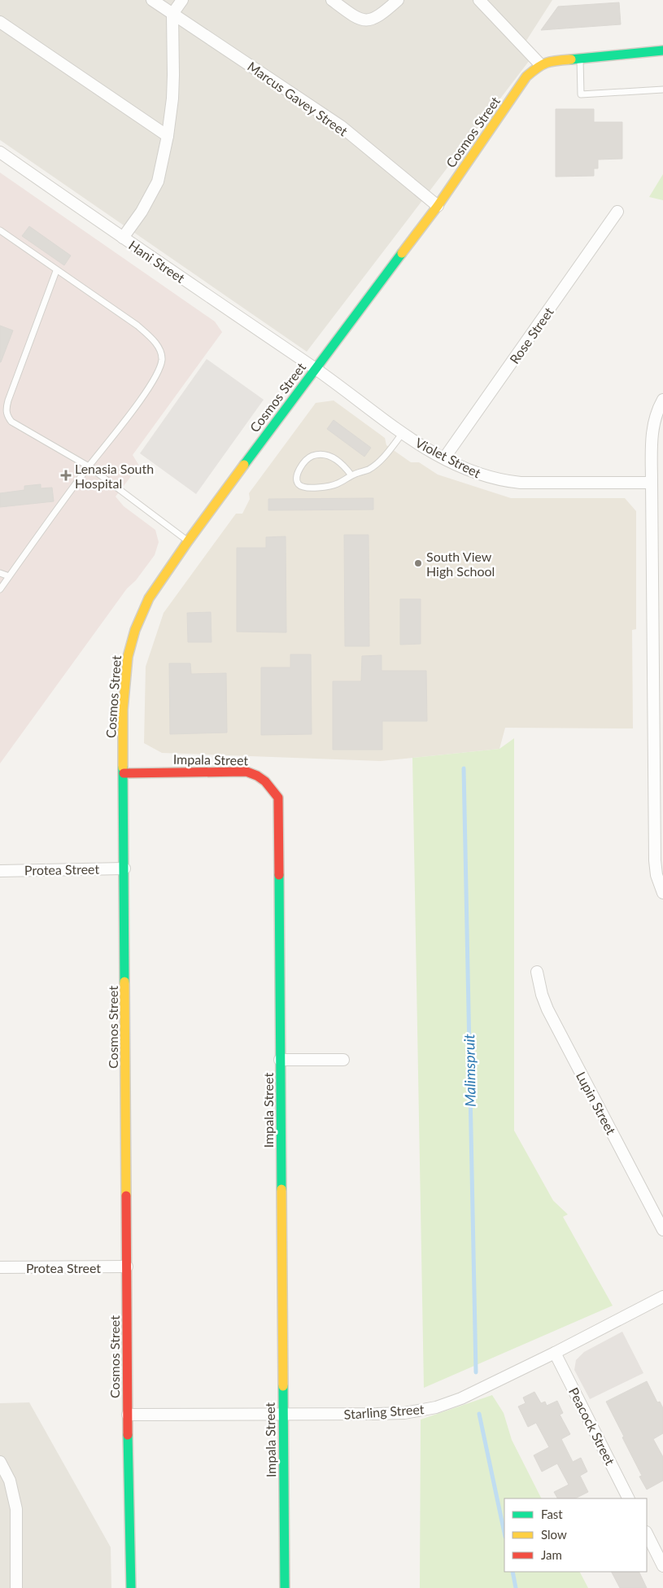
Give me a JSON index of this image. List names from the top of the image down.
{
  "streets": {
    "street": [
      "Marcus Gavey Street",
      "Cosmos Street",
      "Hani Street",
      "Rose Street",
      "Violet Street",
      "Impala Street",
      "Protea Street",
      "Lupin Street",
      "Starling Street",
      "Peacock Street"
    ]
  },
  "crossings": [
    ["Marcus Gavey Street", "Cosmos Street"],
    ["Cosmos Street", "Hani Street"],
    ["Cosmos Street", "Violet Street"],
    ["Cosmos Street", "Impala Street"],
    ["Cosmos Street", "Protea Street"],
    ["Cosmos Street", "Starling Street"],
    ["Hani Street", "Violet Street"],
    ["Rose Street", "Violet Street"],
    ["Impala Street", "Starling Street"],
    ["Starling Street", "Peacock Street"]
  ],
  "water": ["Malimspruit"],
  "places": {
    "health": ["Lenasia South Hospital"],
    "other": ["South View High School"]
  },
  "legend": ["Fast", "Slow", "Jam"]
}
